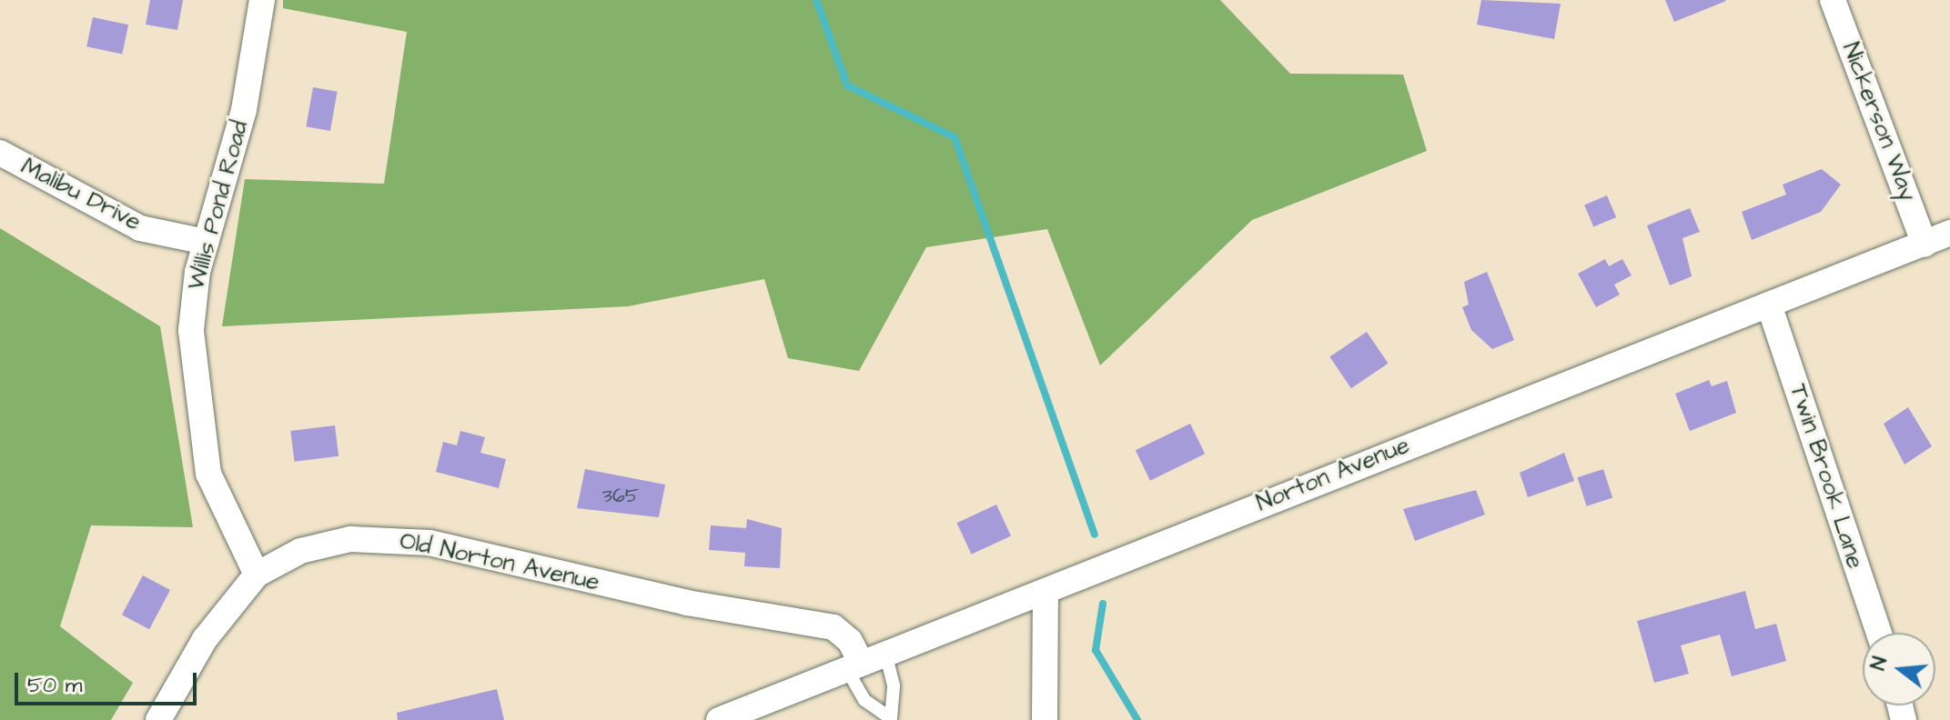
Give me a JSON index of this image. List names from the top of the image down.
{
  "streets": {
    "street": [
      "Nickerson Way",
      "Malibu Drive",
      "Willis Pond Road",
      "Norton Avenue",
      "Twin Brook Lane",
      "Old Norton Avenue"
    ]
  },
  "crossings": [
    ["Nickerson Way", "Norton Avenue"],
    ["Malibu Drive", "Willis Pond Road"],
    ["Willis Pond Road", "Old Norton Avenue"],
    ["Norton Avenue", "Twin Brook Lane"],
    ["Norton Avenue", "Old Norton Avenue"]
  ],
  "house_numbers": ["365"],
  "scale_bar": "50 m",
  "north": "left"
}
